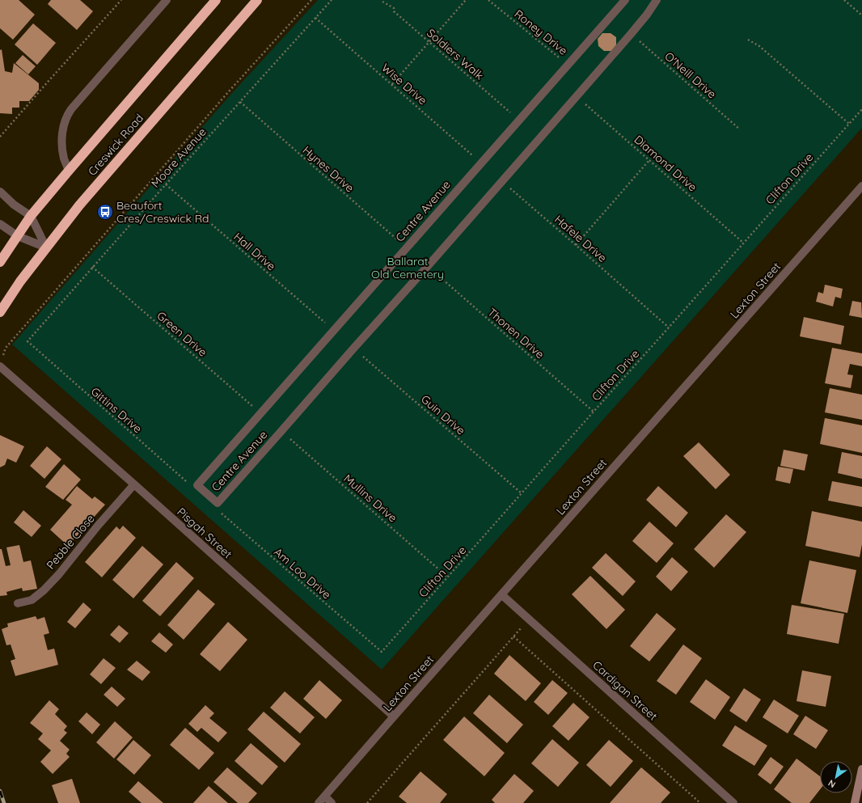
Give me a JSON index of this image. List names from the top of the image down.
{
  "streets": {
    "highway": ["Creswick Road"],
    "street": [
      "Centre Avenue",
      "Lexton Street",
      "Pisgah Street",
      "Pebble Close",
      "Cardigan Street"
    ],
    "path": [
      "Roney Drive",
      "Soldiers Walk",
      "O'Neill Drive",
      "Wise Drive",
      "Moore Avenue",
      "Diamond Drive",
      "Hynes Drive",
      "Clifton Drive",
      "Hafele Drive",
      "Hall Drive",
      "Thonen Drive",
      "Green Drive",
      "Gittins Drive",
      "Guin Drive",
      "Mullins Drive",
      "Am Loo Drive"
    ]
  },
  "crossings": [
    ["Roney Drive", "Centre Avenue"],
    ["Soldiers Walk", "Centre Avenue"],
    ["O'Neill Drive", "Centre Avenue"],
    ["Wise Drive", "Moore Avenue"],
    ["Wise Drive", "Centre Avenue"],
    ["Moore Avenue", "Hynes Drive"],
    ["Moore Avenue", "Hall Drive"],
    ["Moore Avenue", "Green Drive"],
    ["Moore Avenue", "Gittins Drive"],
    ["Diamond Drive", "Clifton Drive"],
    ["Diamond Drive", "Centre Avenue"],
    ["Hynes Drive", "Centre Avenue"],
    ["Clifton Drive", "Hafele Drive"],
    ["Clifton Drive", "Thonen Drive"],
    ["Clifton Drive", "Guin Drive"],
    ["Clifton Drive", "Mullins Drive"],
    ["Clifton Drive", "Am Loo Drive"],
    ["Centre Avenue", "Hafele Drive"],
    ["Centre Avenue", "Hall Drive"],
    ["Centre Avenue", "Thonen Drive"],
    ["Centre Avenue", "Green Drive"],
    ["Centre Avenue", "Gittins Drive"],
    ["Centre Avenue", "Guin Drive"],
    ["Centre Avenue", "Mullins Drive"],
    ["Centre Avenue", "Am Loo Drive"],
    ["Lexton Street", "Pisgah Street"],
    ["Lexton Street", "Cardigan Street"],
    ["Pisgah Street", "Pebble Close"]
  ],
  "parks": ["Ballarat Old Cemetery"],
  "places": {
    "bus stop": ["Beaufort Cres/Creswick Rd"]
  },
  "north": "bottom left"
}
